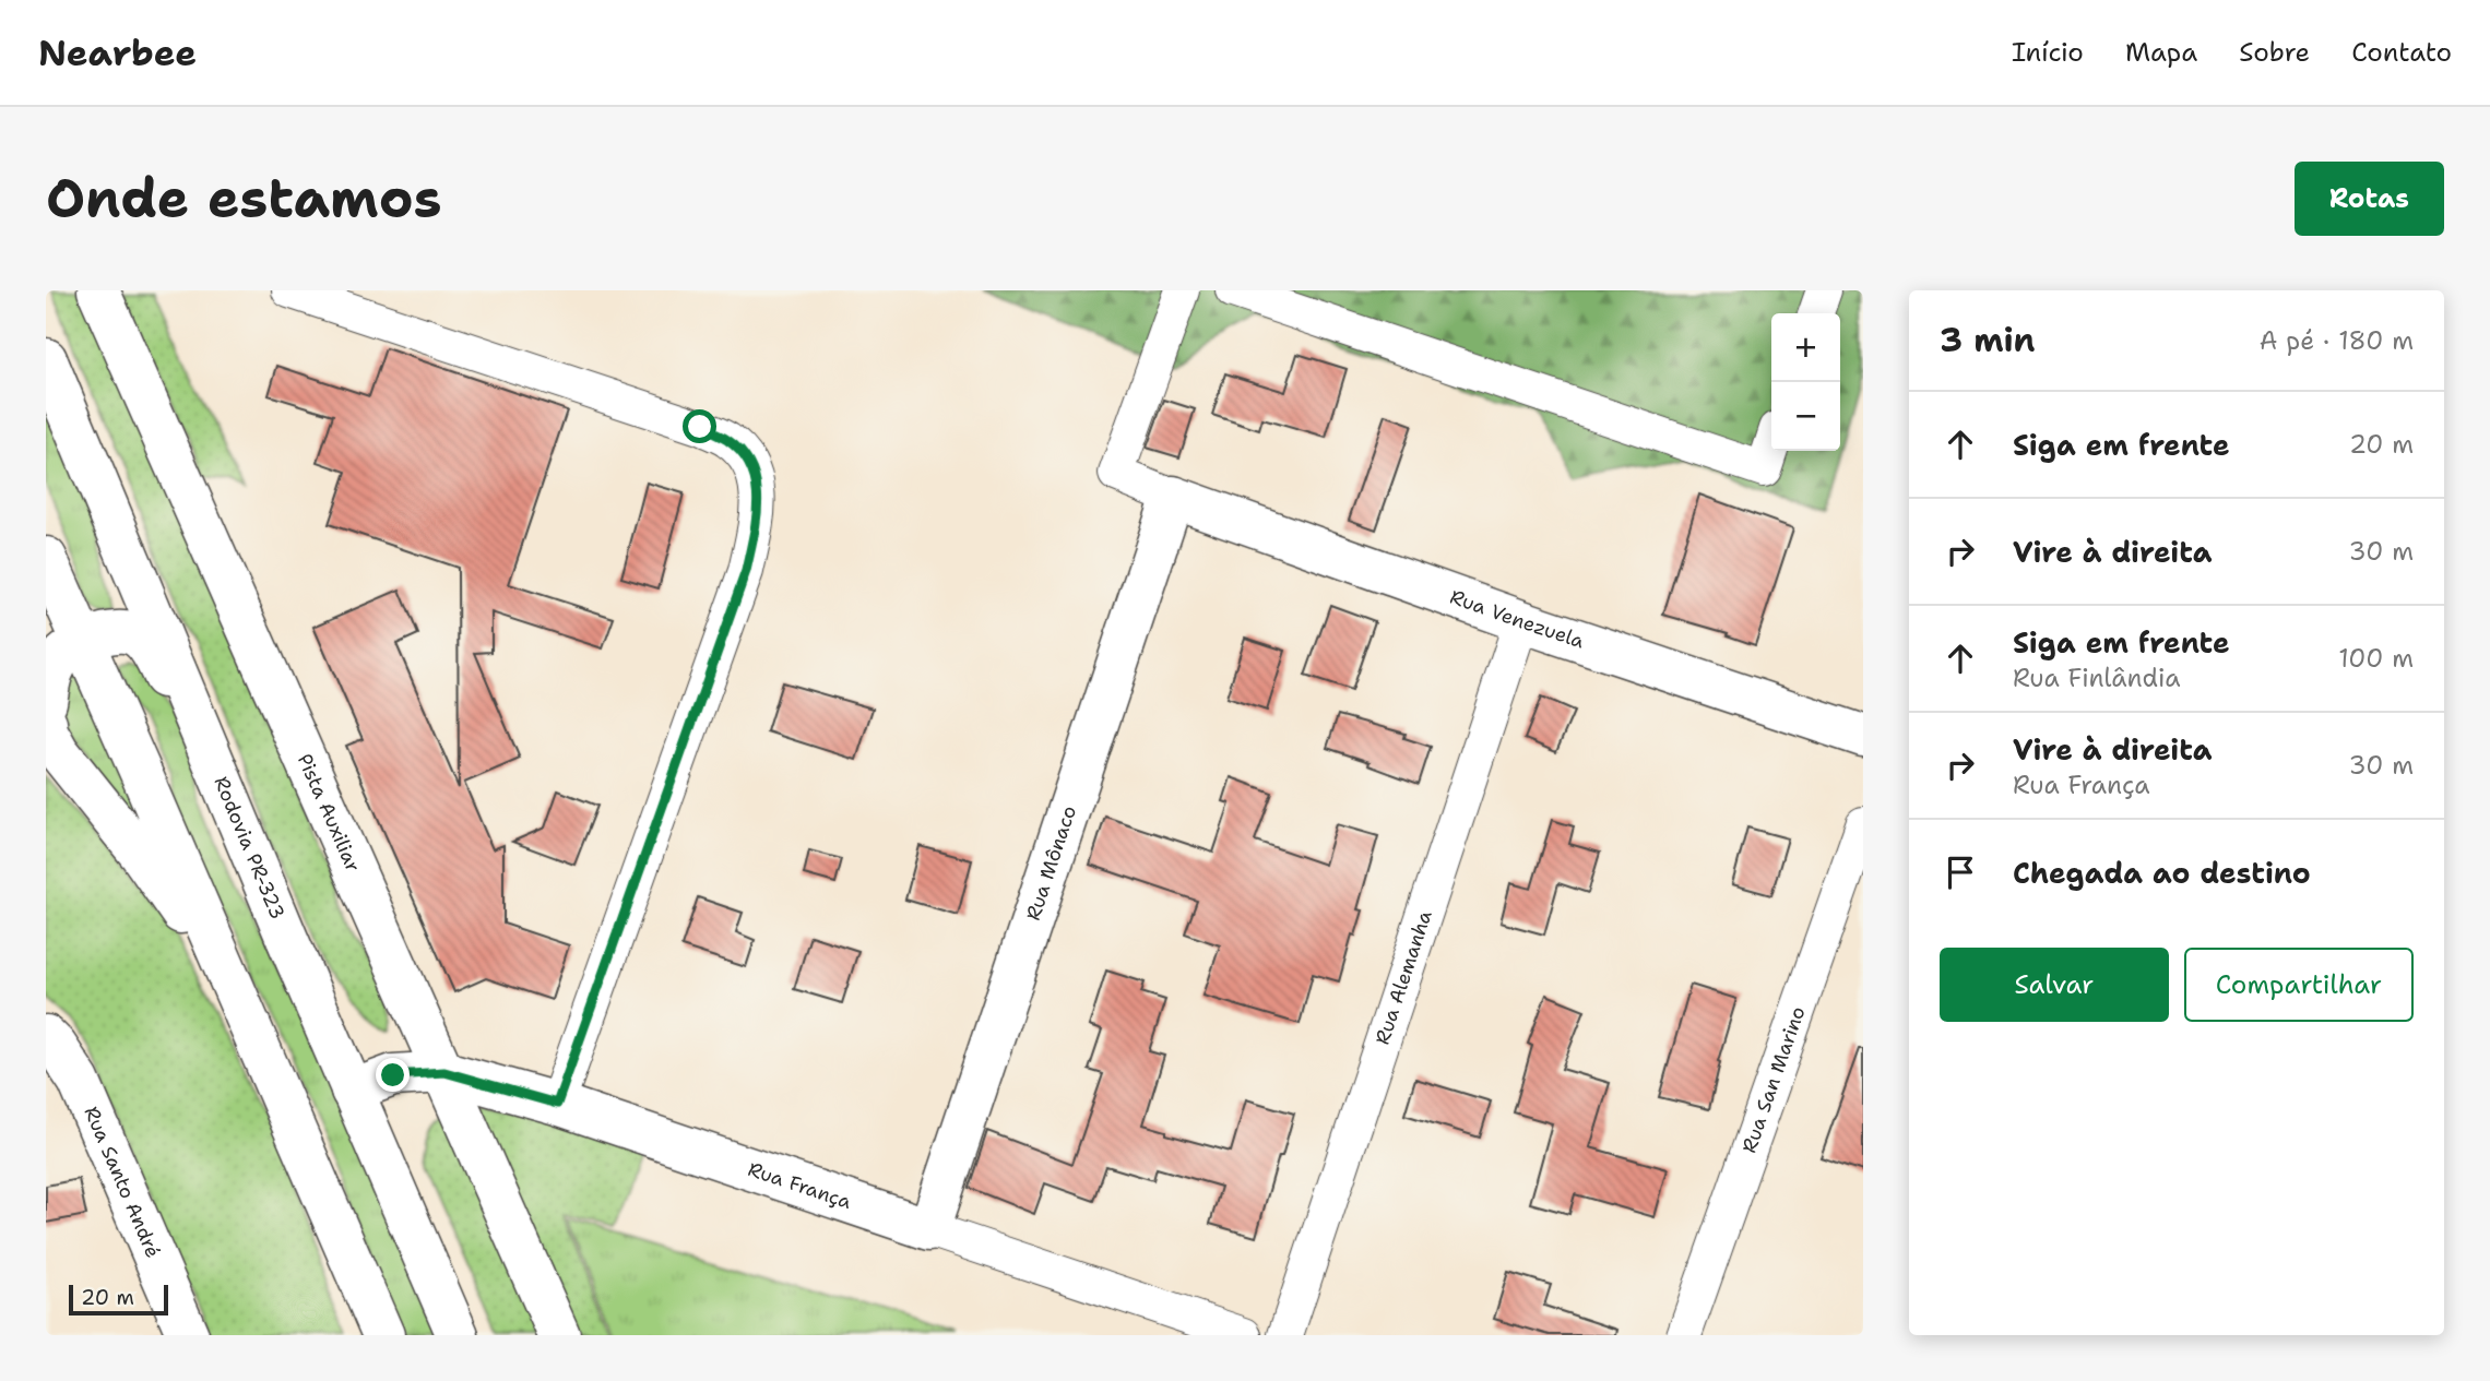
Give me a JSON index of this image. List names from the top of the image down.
{
  "streets": {
    "main road": [
      "Rua Venezuela",
      "Pista Auxiliar",
      "Rodovia PR-323",
      "Rua Mônaco",
      "Rua Santo André",
      "Rua França"
    ],
    "street": ["Rua Alemanha", "Rua San Marino"]
  },
  "crossings": [
    ["Rua Venezuela", "Rua Mônaco"],
    ["Rua Venezuela", "Rua Alemanha"],
    ["Pista Auxiliar", "Rua França"],
    ["Rodovia PR-323", "Rua França"],
    ["Rua Mônaco", "Rua França"]
  ],
  "scale_bar": "20 m",
  "page": {
    "header": "Nearbee",
    "nav": [
      "Início",
      "Mapa",
      "Sobre",
      "Contato"
    ],
    "buttons": [
      "Rotas",
      ["Salvar", "Compartilhar"]
    ],
    "title": "Onde estamos",
    "heading": ["3 min", "A pé · 180 m"],
    "map_buttons": ["+", "−"],
    "list": [
      ["Siga em frente", "20 m"],
      ["Vire à direita", "30 m"],
      ["Siga em frente", "Rua Finlândia", "100 m"],
      ["Vire à direita", "Rua França", "30 m"],
      "Chegada ao destino"
    ],
    "scale": "20 m"
  }
}
